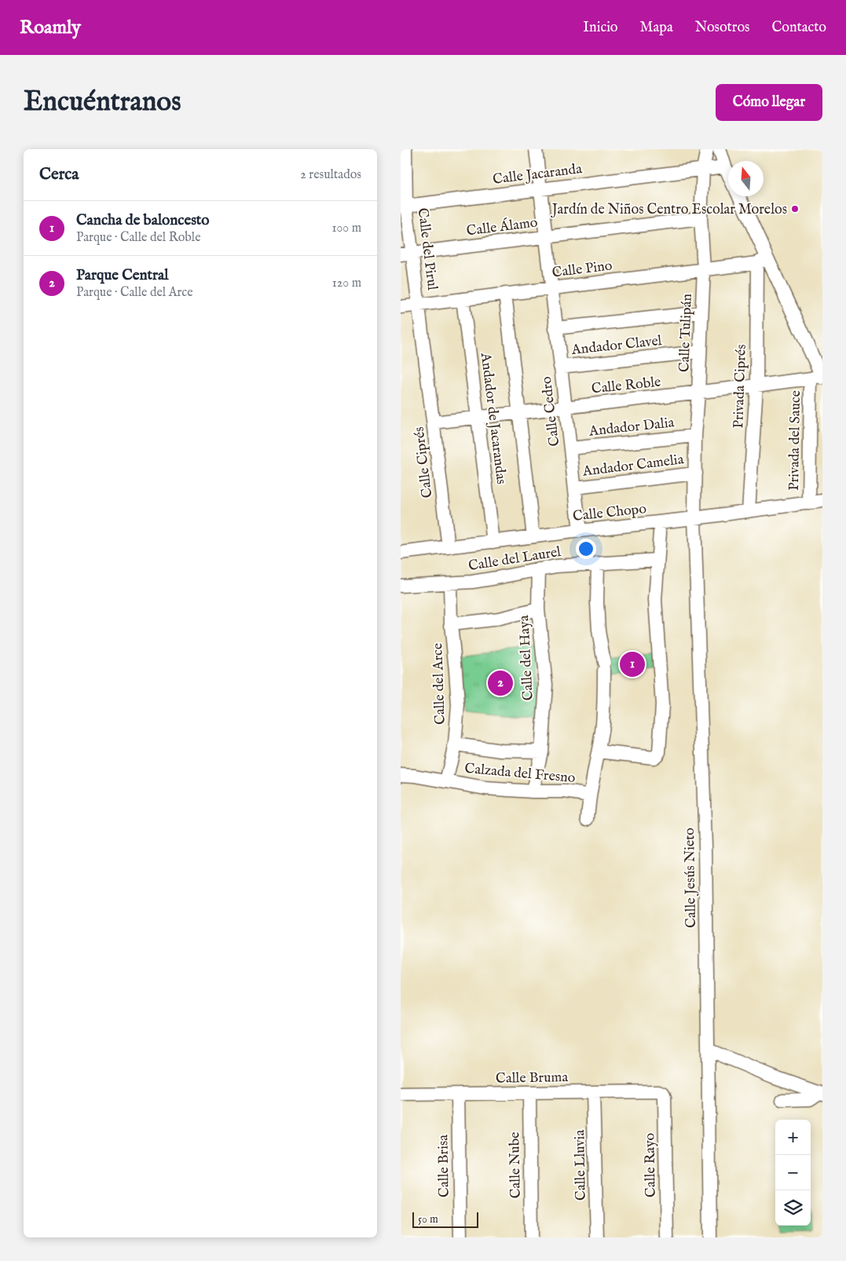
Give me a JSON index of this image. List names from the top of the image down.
{
  "streets": {
    "street": [
      "Calle Jacaranda",
      "Calle Álamo",
      "Calle del Pirul",
      "Calle Pino",
      "Calle Tulipán",
      "Andador Clavel",
      "Calle Roble",
      "Privada Ciprés",
      "Calle Cedro",
      "Andador de Jacarandas",
      "Andador Dalia",
      "Privada del Sauce",
      "Calle Ciprés",
      "Andador Camelia",
      "Calle Chopo",
      "Calle del Laurel",
      "Calle del Haya",
      "Calle del Arce",
      "Calzada del Fresno",
      "Calle Jesús Nieto",
      "Calle Bruma",
      "Calle Nube",
      "Calle Lluvia",
      "Calle Rayo",
      "Calle Brisa"
    ]
  },
  "crossings": [
    ["Calle Jacaranda", "Calle del Pirul"],
    ["Calle Jacaranda", "Calle Tulipán"],
    ["Calle Jacaranda", "Calle Cedro"],
    ["Calle Álamo", "Calle del Pirul"],
    ["Calle Álamo", "Calle Tulipán"],
    ["Calle Álamo", "Calle Cedro"],
    ["Calle del Pirul", "Calle Pino"],
    ["Calle del Pirul", "Calle Ciprés"],
    ["Calle Pino", "Calle Tulipán"],
    ["Calle Pino", "Privada Ciprés"],
    ["Calle Pino", "Calle Cedro"],
    ["Calle Pino", "Andador de Jacarandas"],
    ["Calle Pino", "Calle Ciprés"],
    ["Calle Tulipán", "Andador Clavel"],
    ["Calle Tulipán", "Calle Roble"],
    ["Calle Tulipán", "Andador Dalia"],
    ["Calle Tulipán", "Andador Camelia"],
    ["Calle Tulipán", "Calle Chopo"],
    ["Calle Tulipán", "Calle Jesús Nieto"],
    ["Andador Clavel", "Calle Cedro"],
    ["Calle Roble", "Privada Ciprés"],
    ["Calle Roble", "Calle Cedro"],
    ["Calle Roble", "Andador de Jacarandas"],
    ["Calle Roble", "Privada del Sauce"],
    ["Calle Roble", "Calle Ciprés"],
    ["Privada Ciprés", "Calle Chopo"],
    ["Calle Cedro", "Andador Dalia"],
    ["Calle Cedro", "Andador Camelia"],
    ["Calle Cedro", "Calle Chopo"],
    ["Andador de Jacarandas", "Calle Chopo"],
    ["Privada del Sauce", "Calle Chopo"],
    ["Calle Ciprés", "Calle Chopo"],
    ["Calle Chopo", "Calle Jesús Nieto"],
    ["Calle del Laurel", "Calle del Haya"],
    ["Calle del Laurel", "Calle del Arce"],
    ["Calle del Haya", "Calzada del Fresno"],
    ["Calle del Arce", "Calzada del Fresno"],
    ["Calle Bruma", "Calle Nube"],
    ["Calle Bruma", "Calle Lluvia"],
    ["Calle Bruma", "Calle Rayo"],
    ["Calle Bruma", "Calle Brisa"]
  ],
  "places": ["Jardín de Niños Centro Escolar Morelos"],
  "scale_bar": "50 m",
  "north": "top",
  "page": {
    "header": "Roamly",
    "nav": [
      "Inicio",
      "Mapa",
      "Nosotros",
      "Contacto"
    ],
    "buttons": "Cómo llegar",
    "title": "Encuéntranos",
    "heading": ["Cerca", "2 resultados"],
    "list": [
      {
        "mark": "1",
        "name": "Cancha de baloncesto",
        "note": "Parque · Calle del Roble",
        "value": "100 m"
      },
      {
        "mark": "2",
        "name": "Parque Central",
        "note": "Parque · Calle del Arce",
        "value": "120 m"
      }
    ],
    "pins": ["1", "2"],
    "map_buttons": ["+", "−"],
    "scale": "50 m"
  }
}
